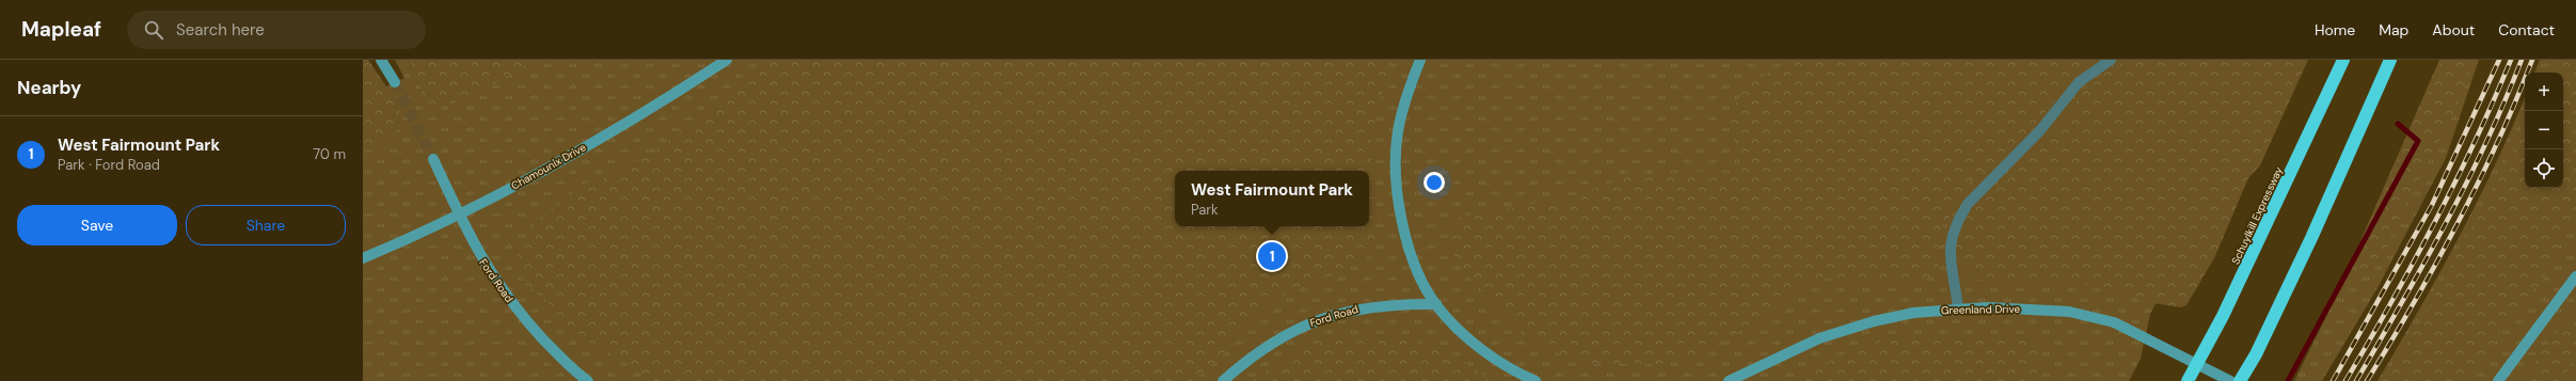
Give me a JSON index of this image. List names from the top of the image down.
{
  "streets": {
    "highway": ["Schuylkill Expressway"],
    "main road": ["Chamounix Drive", "Ford Road", "Greenland Drive"]
  },
  "crossings": [
    ["Chamounix Drive", "Ford Road"]
  ],
  "page": {
    "header": "Mapleaf",
    "search": "Search here",
    "nav": [
      "Home",
      "Map",
      "About",
      "Contact"
    ],
    "heading": "Nearby",
    "map_buttons": ["+", "−"],
    "list": [
      {
        "mark": "1",
        "name": "West Fairmount Park",
        "note": "Park · Ford Road",
        "value": "70 m"
      }
    ],
    "popup": ["West Fairmount Park", "Park"],
    "buttons": ["Save", "Share"],
    "pins": "1"
  }
}
